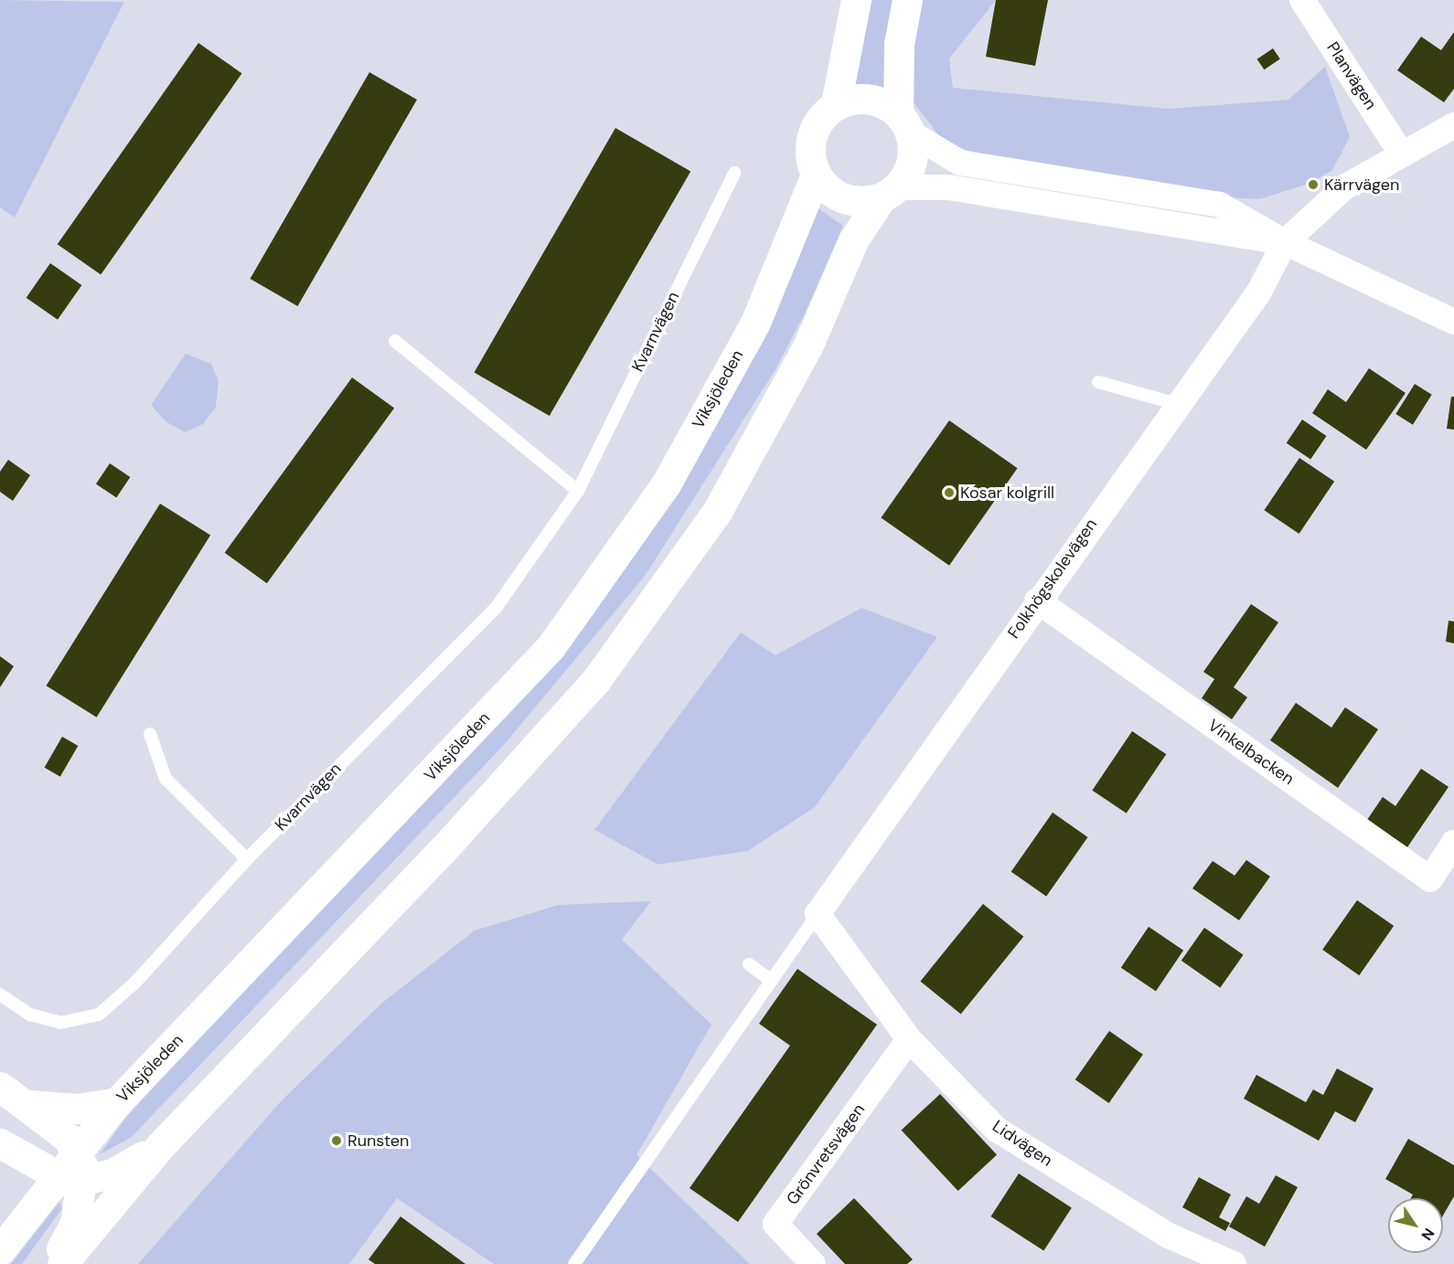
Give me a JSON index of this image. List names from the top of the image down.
{
  "streets": {
    "main road": ["Viksjöleden"],
    "street": [
      "Planvägen",
      "Folkhögskolevägen",
      "Vinkelbacken",
      "Lidvägen",
      "Grönvretsvägen"
    ],
    "lane": ["Kvarnvägen"]
  },
  "crossings": [
    ["Planvägen", "Folkhögskolevägen"],
    ["Folkhögskolevägen", "Vinkelbacken"],
    ["Folkhögskolevägen", "Lidvägen"],
    ["Lidvägen", "Grönvretsvägen"]
  ],
  "places": ["Kärrvägen", "Kosar kolgrill", "Runsten"],
  "north": "bottom right"
}
